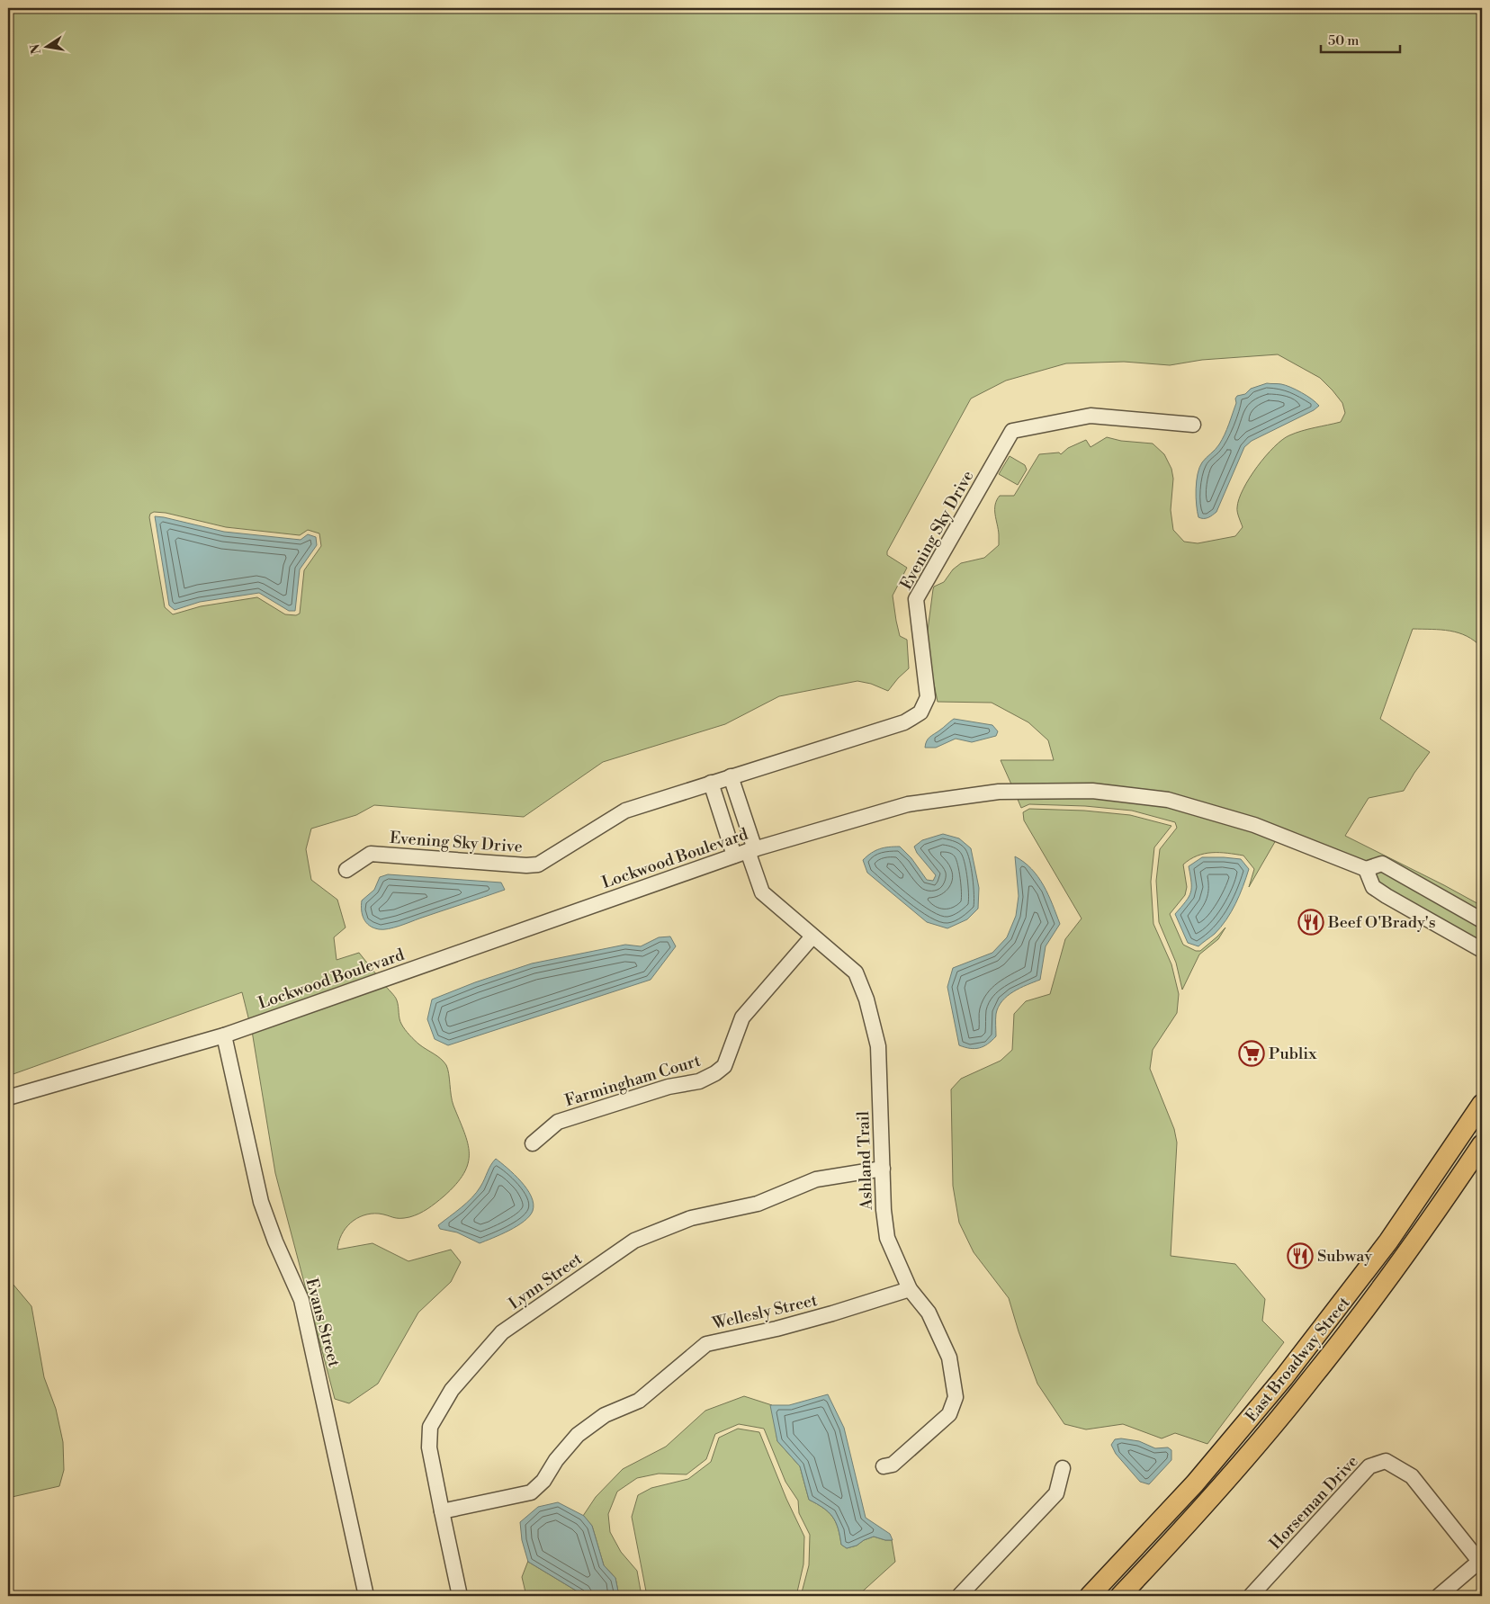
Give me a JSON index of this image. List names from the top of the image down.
{
  "streets": {
    "main road": ["East Broadway Street"],
    "street": [
      "Evening Sky Drive",
      "Lockwood Boulevard",
      "Farmingham Court",
      "Ashland Trail",
      "Lynn Street",
      "Wellesly Street",
      "Evans Street",
      "Horseman Drive"
    ]
  },
  "crossings": [
    ["Lockwood Boulevard", "Ashland Trail"],
    ["Lockwood Boulevard", "Evans Street"],
    ["Farmingham Court", "Ashland Trail"],
    ["Ashland Trail", "Lynn Street"],
    ["Ashland Trail", "Wellesly Street"],
    ["Lynn Street", "Wellesly Street"]
  ],
  "places": {
    "restaurant": ["Beef O'Brady's", "Subway"],
    "supermarket": ["Publix"]
  },
  "scale_bar": "50 m",
  "north": "left"
}
